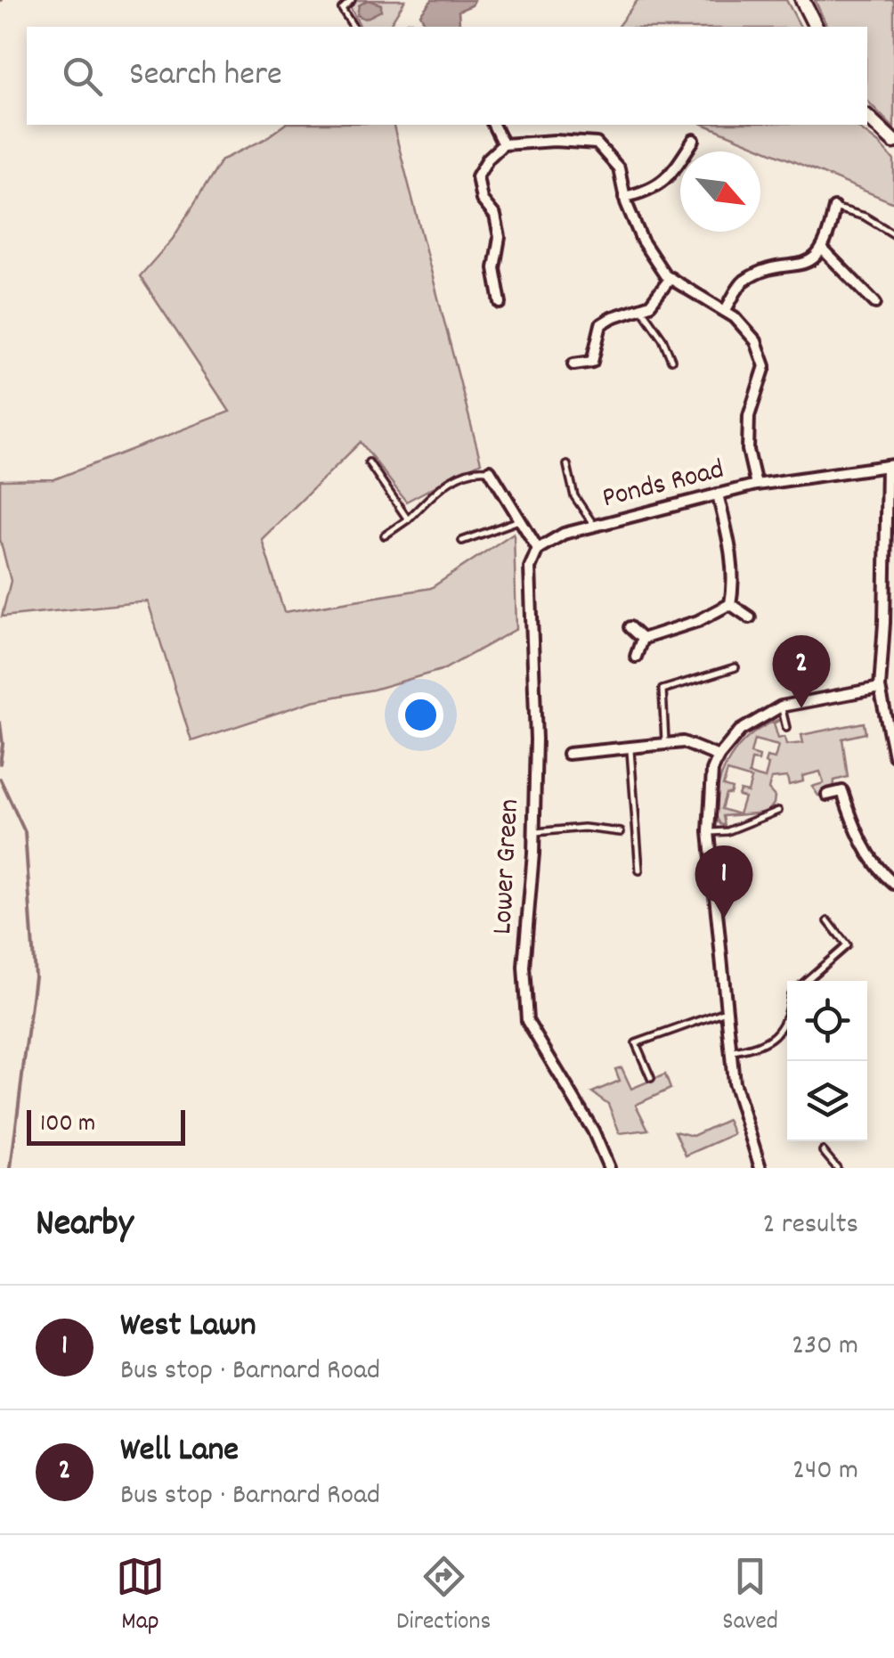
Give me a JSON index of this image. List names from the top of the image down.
{
  "streets": {
    "street": ["Ponds Road", "Lower Green"]
  },
  "crossings": [
    ["Ponds Road", "Lower Green"]
  ],
  "scale_bar": "100 m",
  "north": "bottom right",
  "page": {
    "search": "Search here",
    "pins": ["2", "1"],
    "scale": "100 m",
    "heading": ["Nearby", "2 results"],
    "list": [
      {
        "mark": "1",
        "name": "West Lawn",
        "note": "Bus stop · Barnard Road",
        "value": "230 m"
      },
      {
        "mark": "2",
        "name": "Well Lane",
        "note": "Bus stop · Barnard Road",
        "value": "240 m"
      }
    ],
    "nav": ["Map", "Directions", "Saved"]
  }
}
